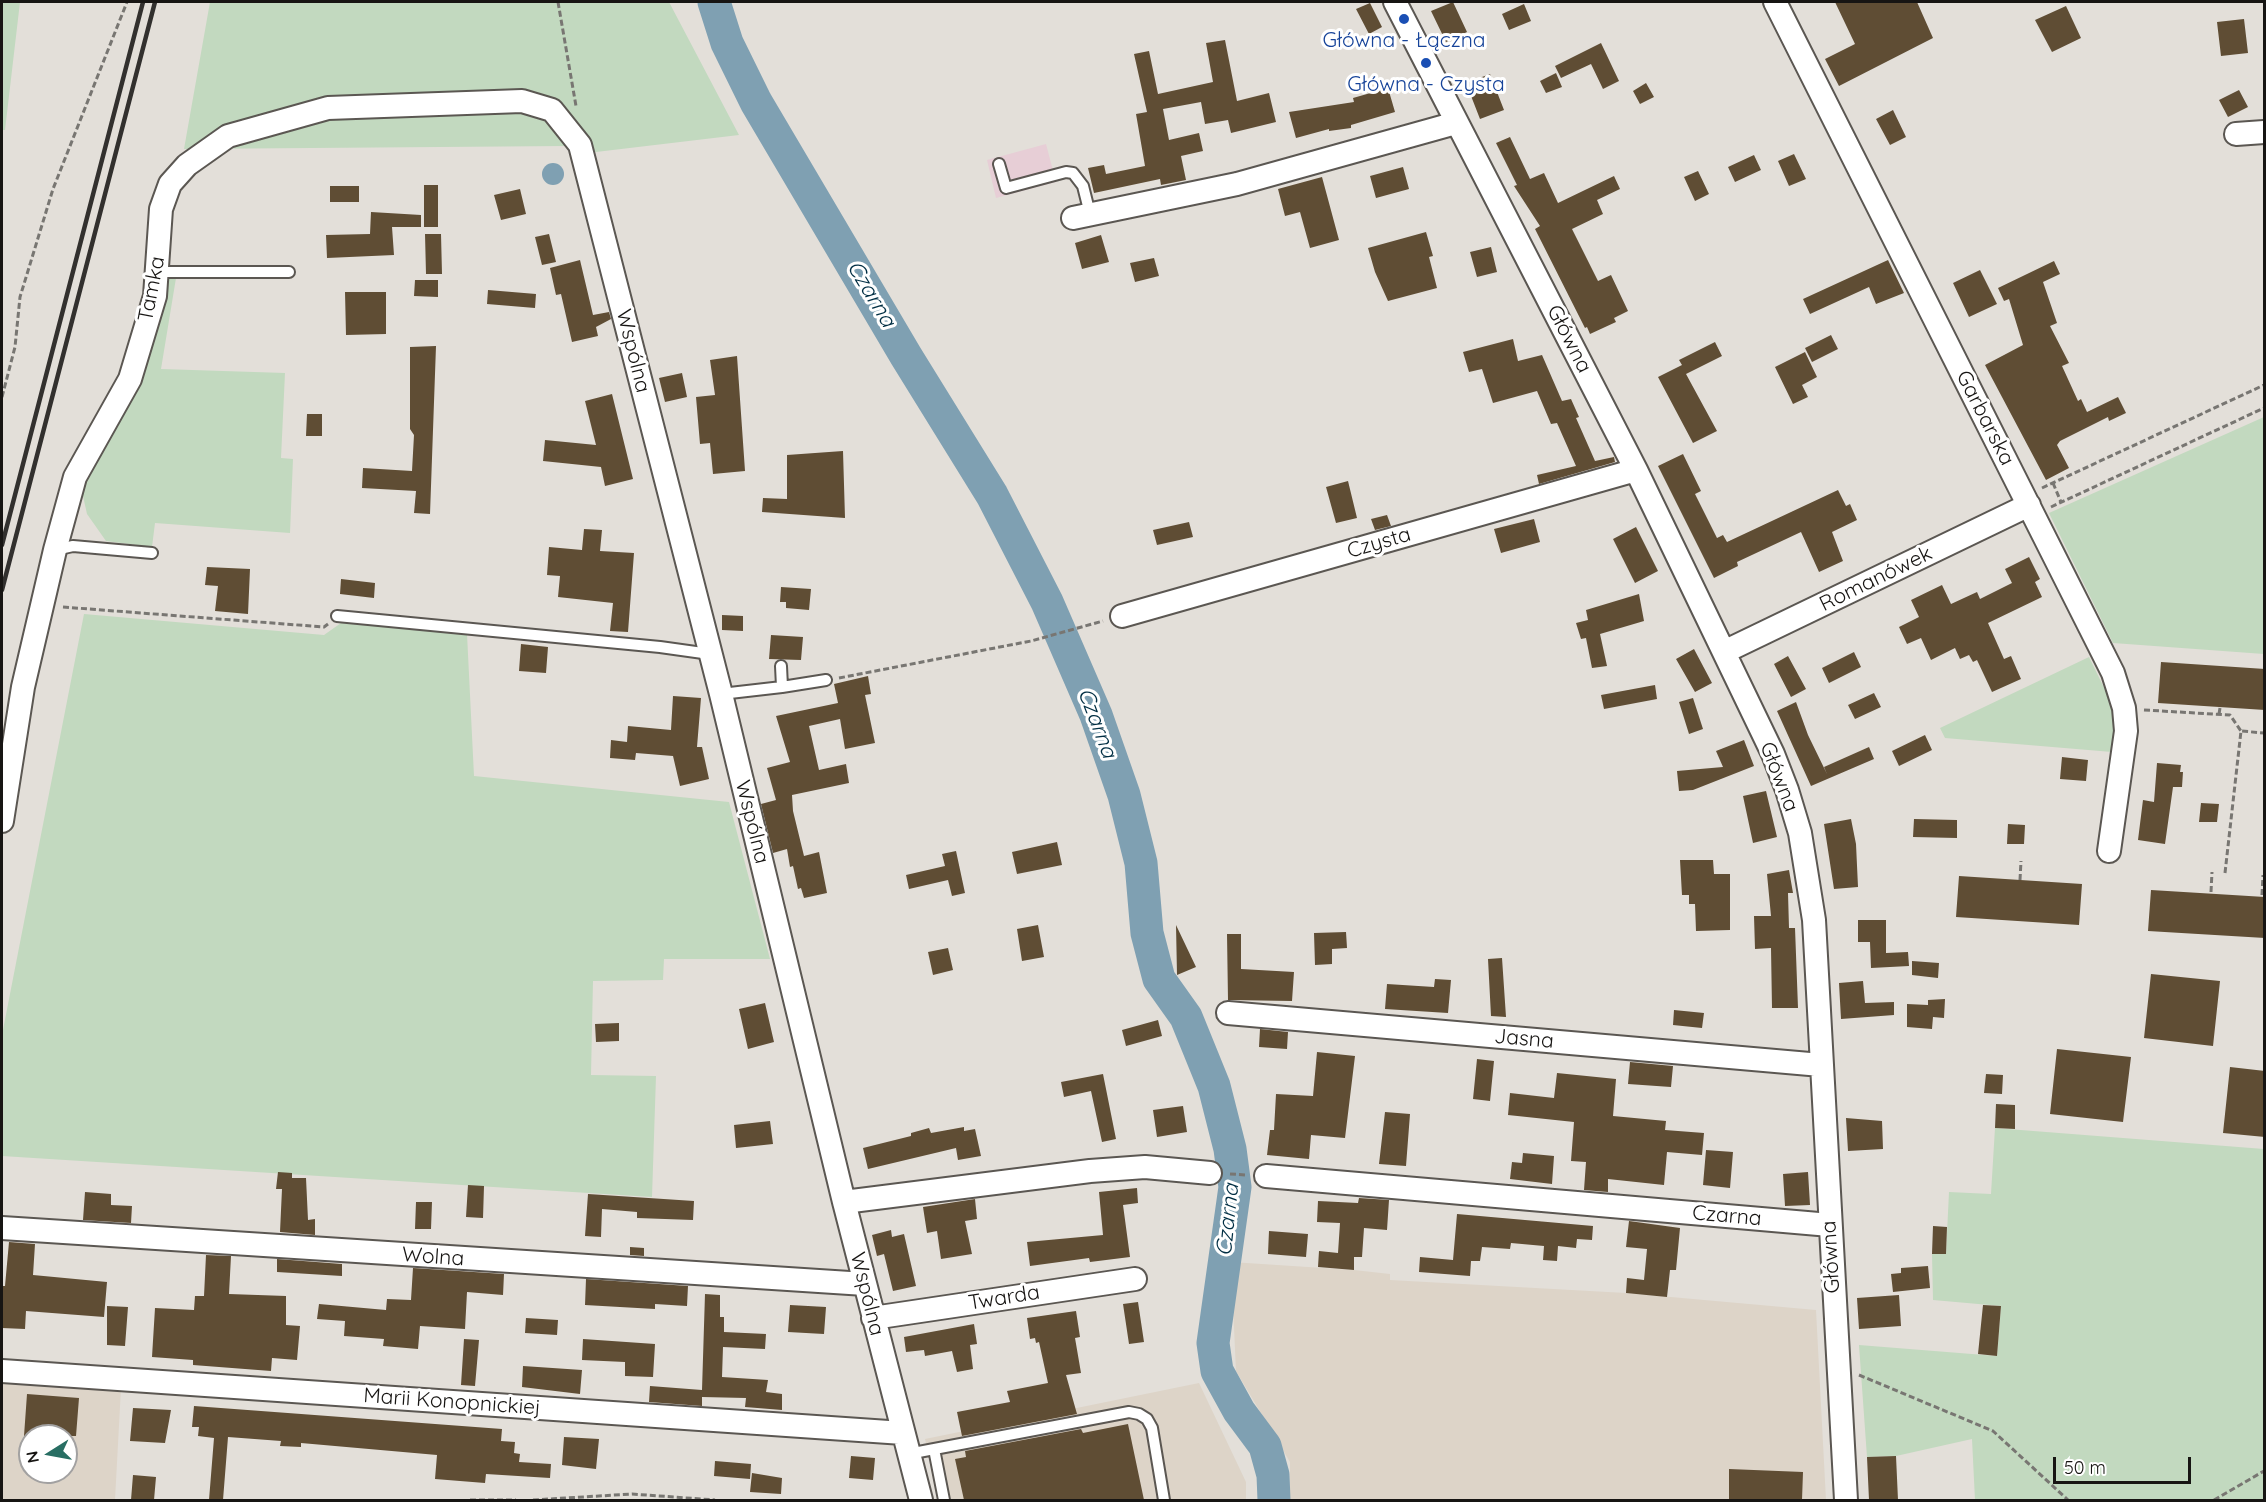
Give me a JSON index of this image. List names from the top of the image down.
{
  "streets": {
    "street": [
      "Tamka",
      "Główna",
      "Wspólna",
      "Garbarska",
      "Czysta",
      "Romanówek",
      "Jasna",
      "Czarna",
      "Wolna",
      "Twarda",
      "Marii Konopnickiej"
    ]
  },
  "crossings": [
    ["Tamka", "Wspólna"],
    ["Główna", "Czysta"],
    ["Główna", "Romanówek"],
    ["Główna", "Jasna"],
    ["Główna", "Czarna"],
    ["Wspólna", "Wolna"],
    ["Wspólna", "Twarda"],
    ["Wspólna", "Marii Konopnickiej"],
    ["Garbarska", "Romanówek"]
  ],
  "water": ["Czarna"],
  "places": ["Główna - Łączna", "Główna - Czysta"],
  "scale_bar": "50 m",
  "north": "left"
}
